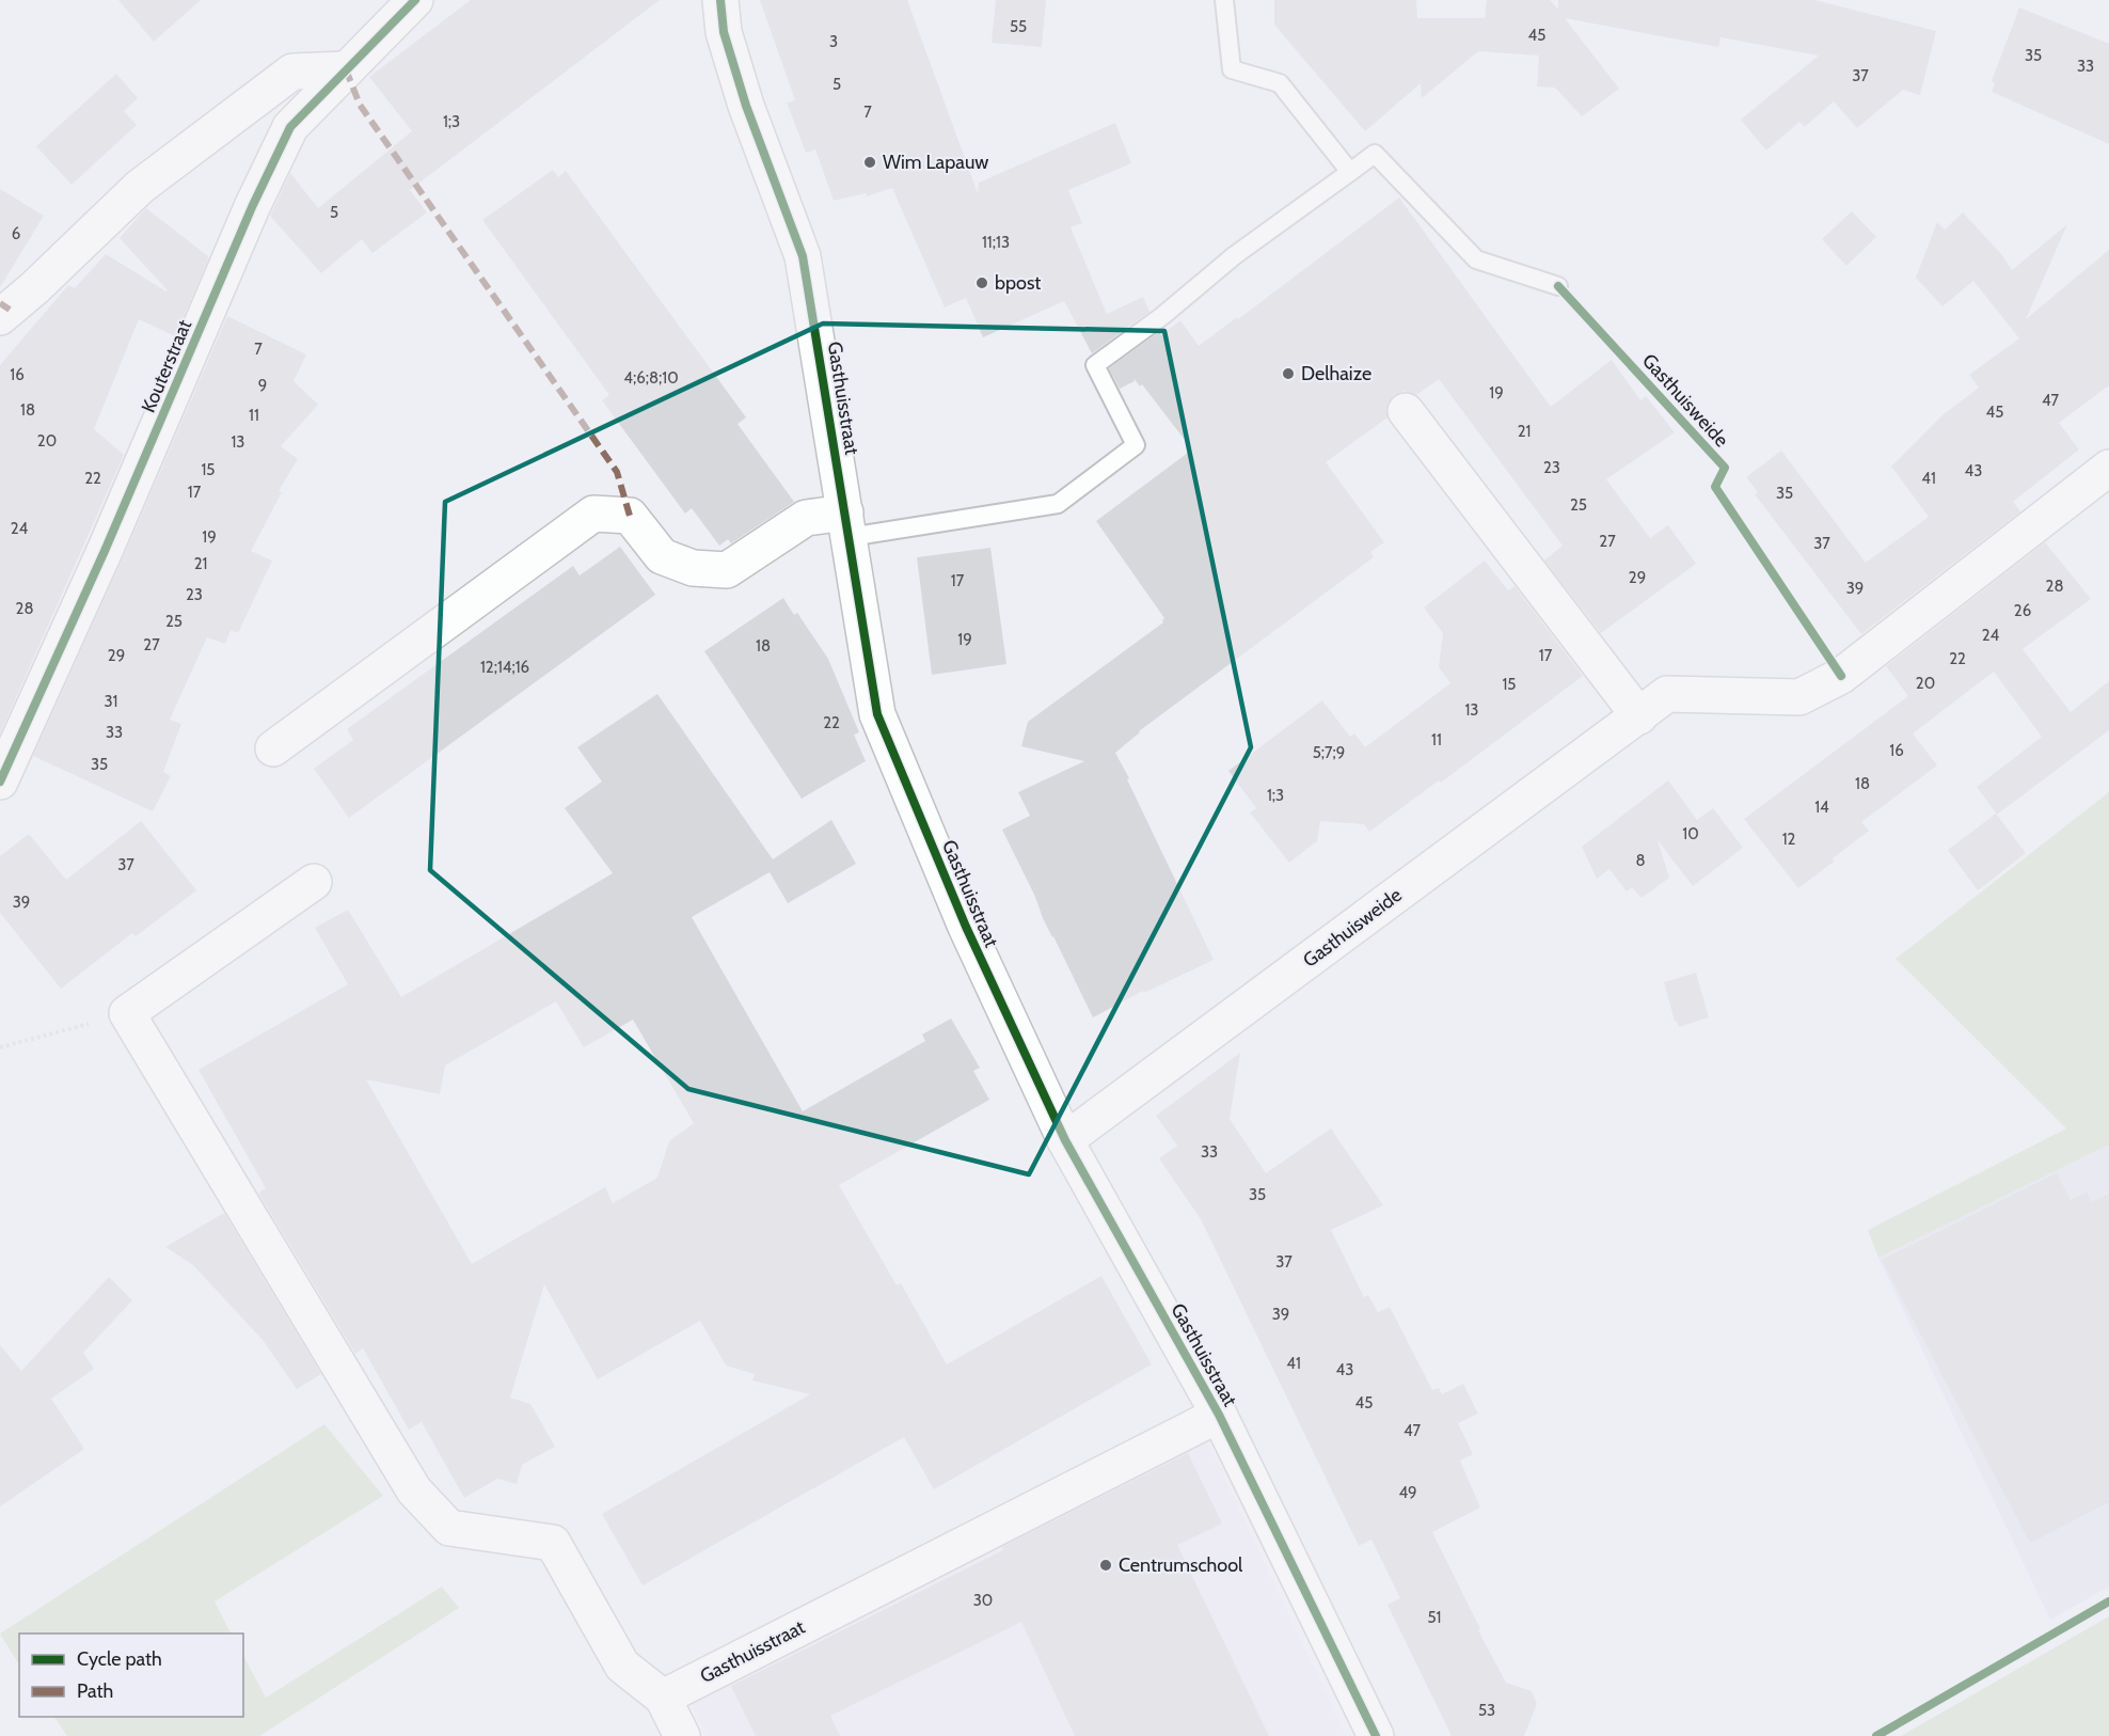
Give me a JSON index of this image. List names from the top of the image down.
{
  "streets": {
    "street": ["Kouterstraat", "Gasthuisstraat", "Gasthuisweide"]
  },
  "crossings": [
    ["Gasthuisstraat", "Gasthuisweide"]
  ],
  "places": [
    "Wim Lapauw",
    "bpost",
    "Delhaize",
    "Centrumschool"
  ],
  "house_numbers": [
    "55",
    "45",
    "3",
    "35",
    "33",
    "37",
    "5",
    "7",
    "1;3",
    "5",
    "6",
    "11;13",
    "7",
    "16",
    "4;6;8;10",
    "9",
    "19",
    "47",
    "18",
    "45",
    "11",
    "21",
    "20",
    "13",
    "23",
    "15",
    "43",
    "22",
    "41",
    "17",
    "35",
    "25",
    "24",
    "19",
    "27",
    "37",
    "21",
    "29",
    "17",
    "28",
    "39",
    "23",
    "28",
    "26",
    "25",
    "24",
    "19",
    "27",
    "18",
    "29",
    "17",
    "22",
    "12;14;16",
    "20",
    "15",
    "31",
    "13",
    "22",
    "33",
    "11",
    "16",
    "5;7;9",
    "35",
    "18",
    "1;3",
    "14",
    "10",
    "12",
    "8",
    "37",
    "39",
    "33",
    "35",
    "37",
    "39",
    "41",
    "43",
    "45",
    "47",
    "49",
    "30",
    "51",
    "53"
  ],
  "legend": ["Cycle path", "Path"]
}
